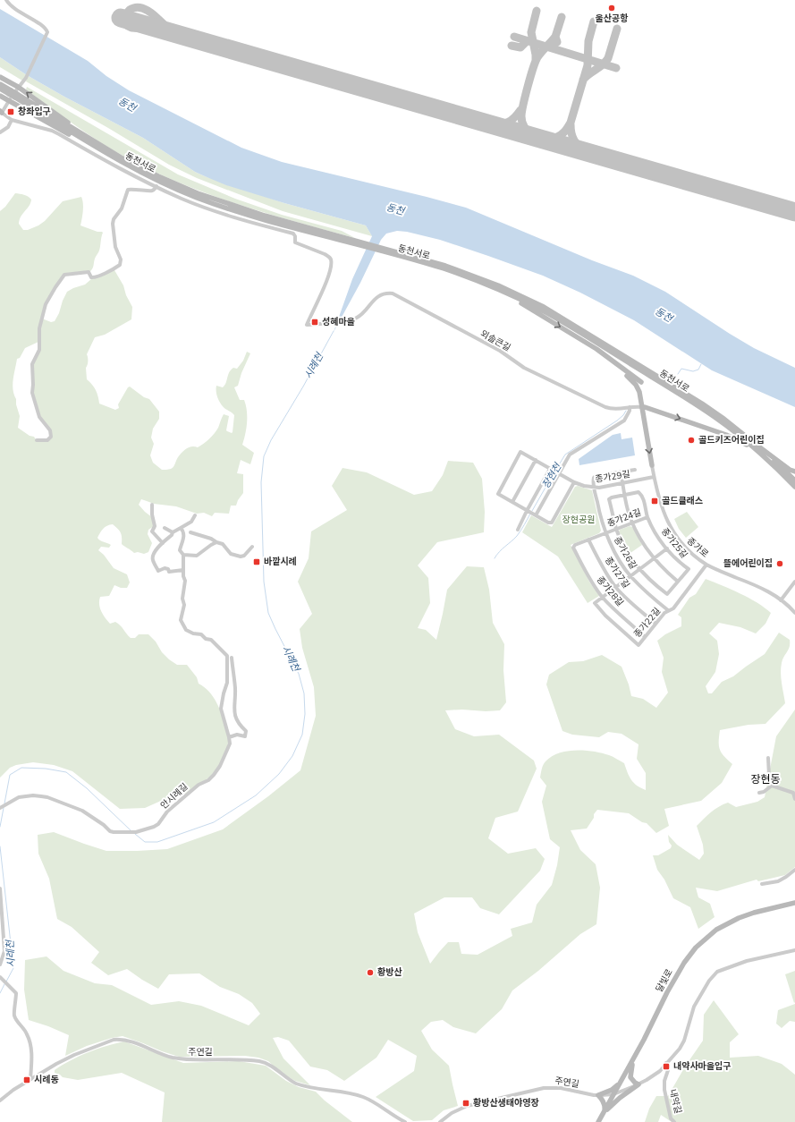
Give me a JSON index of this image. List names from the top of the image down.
{
  "streets": {
    "main road": ["동천서로", "달빛로"],
    "street": [
      "외솔큰길",
      "종가29길",
      "종가24길",
      "종가25길",
      "종가로",
      "종가26길",
      "종가27길",
      "종가28길",
      "종가22길",
      "안시례길",
      "주연길",
      "내약길"
    ]
  },
  "crossings": [
    ["종가29길", "종가로"],
    ["종가29길", "종가26길"],
    ["종가24길", "종가25길"],
    ["종가24길", "종가26길"],
    ["종가24길", "종가27길"],
    ["종가24길", "종가28길"],
    ["종가로", "종가22길"],
    ["종가26길", "종가22길"],
    ["종가27길", "종가22길"],
    ["종가28길", "종가22길"],
    ["달빛로", "주연길"],
    ["주연길", "내약길"]
  ],
  "districts": ["장현동"],
  "water": ["동천", "시례천", "장현천"],
  "parks": ["장현공원"],
  "places": {
    "other": [
      "울산공항",
      "골드키즈어린이집",
      "뜰에어린이집",
      "황방산"
    ],
    "transit": [
      "창좌입구",
      "성혜마을",
      "골드클래스",
      "바깥시례",
      "내약사마을입구",
      "시례동",
      "황방산생태야영장"
    ]
  }
}
